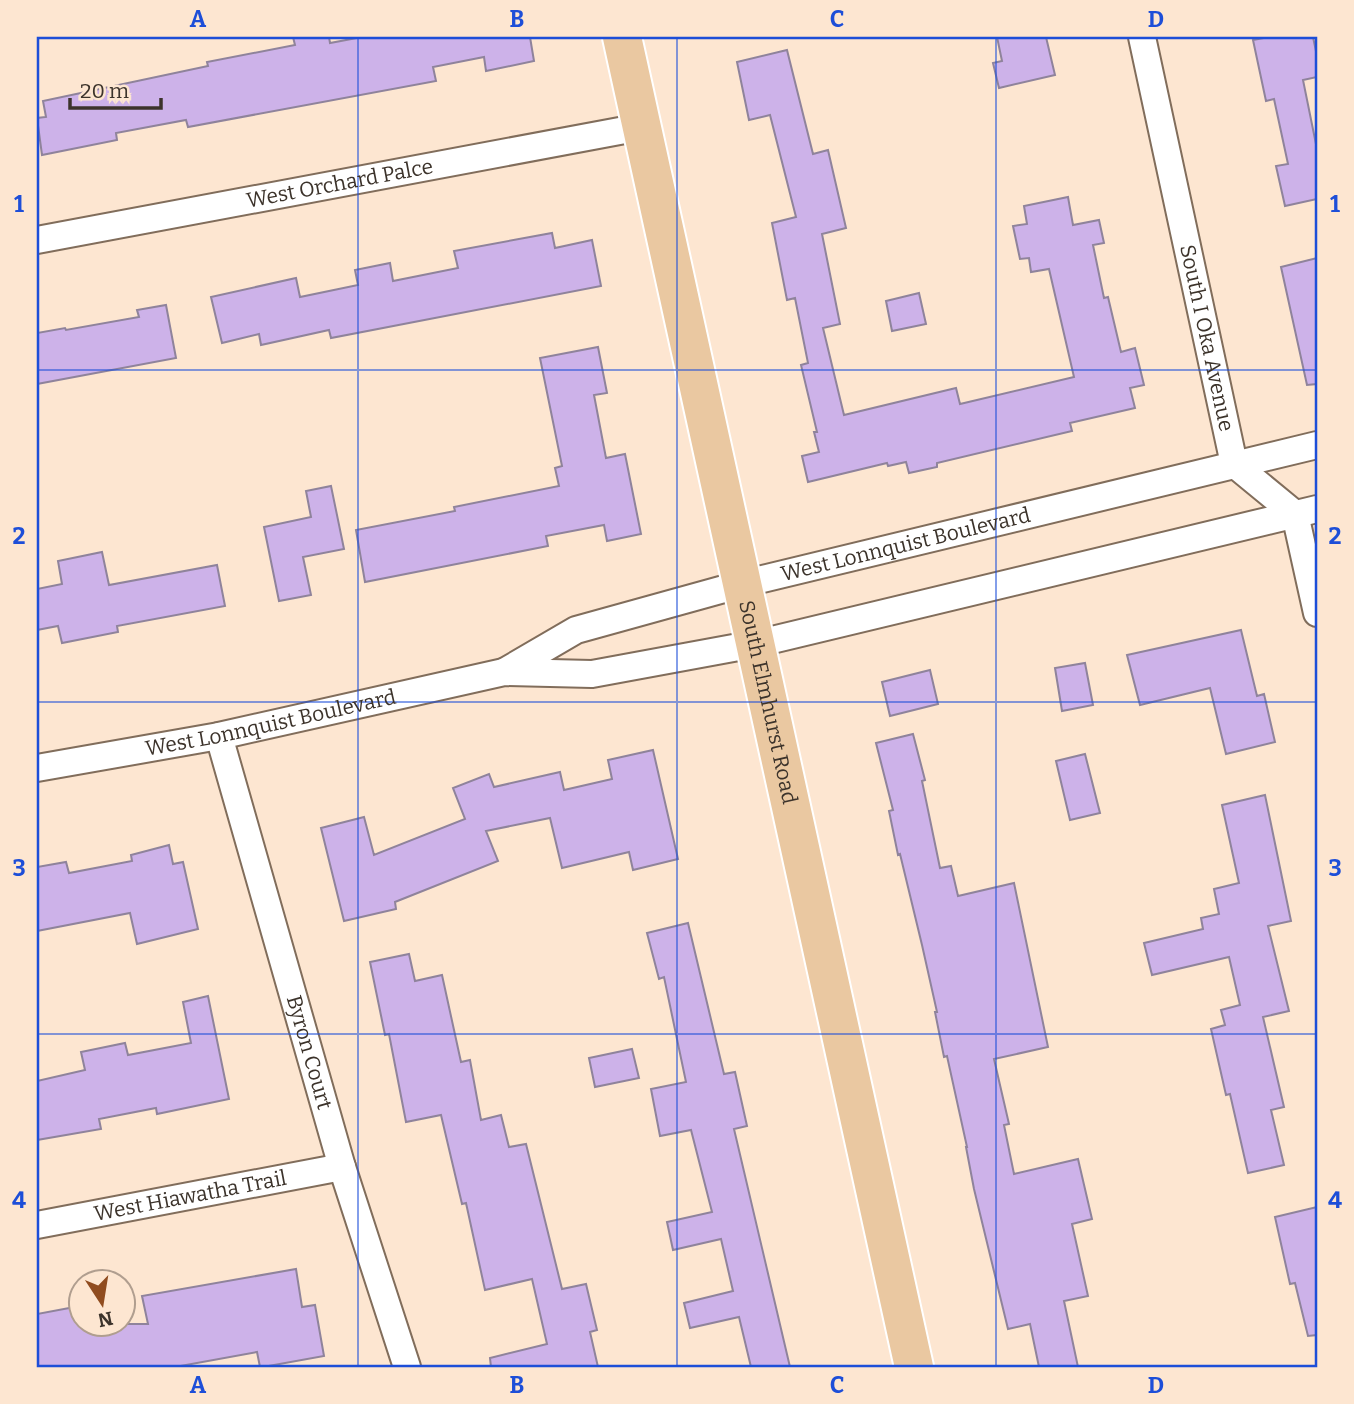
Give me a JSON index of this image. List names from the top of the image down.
{
  "streets": {
    "main road": ["South Elmhurst Road"],
    "street": [
      "West Orchard Palce",
      "South I Oka Avenue",
      "West Lonnquist Boulevard",
      "Byron Court",
      "West Hiawatha Trail"
    ]
  },
  "crossings": [
    ["West Orchard Palce", "South Elmhurst Road"],
    ["South I Oka Avenue", "West Lonnquist Boulevard"],
    ["West Lonnquist Boulevard", "South Elmhurst Road"],
    ["West Lonnquist Boulevard", "Byron Court"],
    ["Byron Court", "West Hiawatha Trail"]
  ],
  "scale_bar": "20 m",
  "north": "bottom",
  "grid": {
    "columns": [
      "A",
      "B",
      "C",
      "D"
    ],
    "rows": [
      "1",
      "2",
      "3",
      "4"
    ]
  }
}
